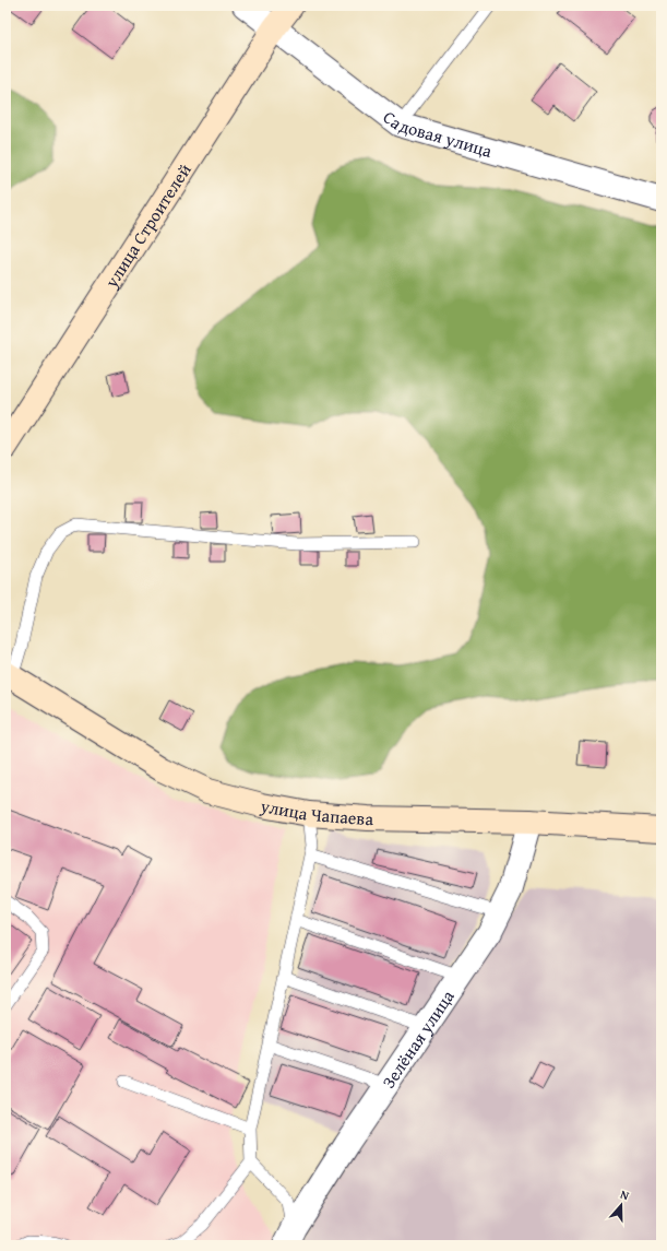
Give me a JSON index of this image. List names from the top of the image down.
{
  "streets": {
    "street": [
      "Садовая улица",
      "улица Строителей",
      "улица Чапаева",
      "Зелёная улица"
    ]
  },
  "crossings": [
    ["Садовая улица", "улица Строителей"],
    ["улица Чапаева", "Зелёная улица"]
  ],
  "north": "top"
}
